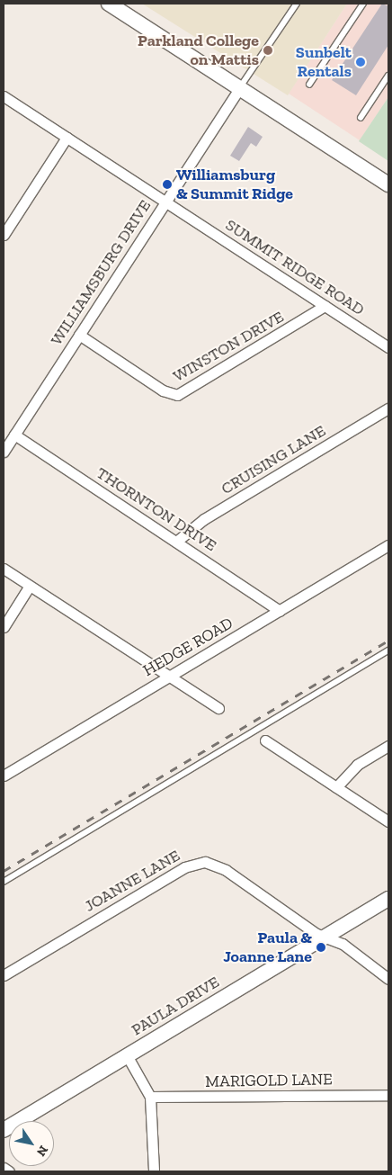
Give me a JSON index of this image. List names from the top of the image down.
{
  "streets": {
    "street": [
      "SUMMIT RIDGE ROAD",
      "WILLIAMSBURG DRIVE",
      "WINSTON DRIVE",
      "CRUISING LANE",
      "THORNTON DRIVE",
      "HEDGE ROAD",
      "JOANNE LANE",
      "PAULA DRIVE",
      "MARIGOLD LANE"
    ]
  },
  "crossings": [
    ["SUMMIT RIDGE ROAD", "WILLIAMSBURG DRIVE"],
    ["SUMMIT RIDGE ROAD", "WINSTON DRIVE"],
    ["WILLIAMSBURG DRIVE", "WINSTON DRIVE"],
    ["WILLIAMSBURG DRIVE", "THORNTON DRIVE"],
    ["CRUISING LANE", "THORNTON DRIVE"],
    ["THORNTON DRIVE", "HEDGE ROAD"],
    ["JOANNE LANE", "PAULA DRIVE"]
  ],
  "places": [
    "Parkland College on Mattis",
    "Sunbelt Rentals",
    "Williamsburg & Summit Ridge",
    "Paula & Joanne Lane"
  ],
  "north": "bottom right"
}
